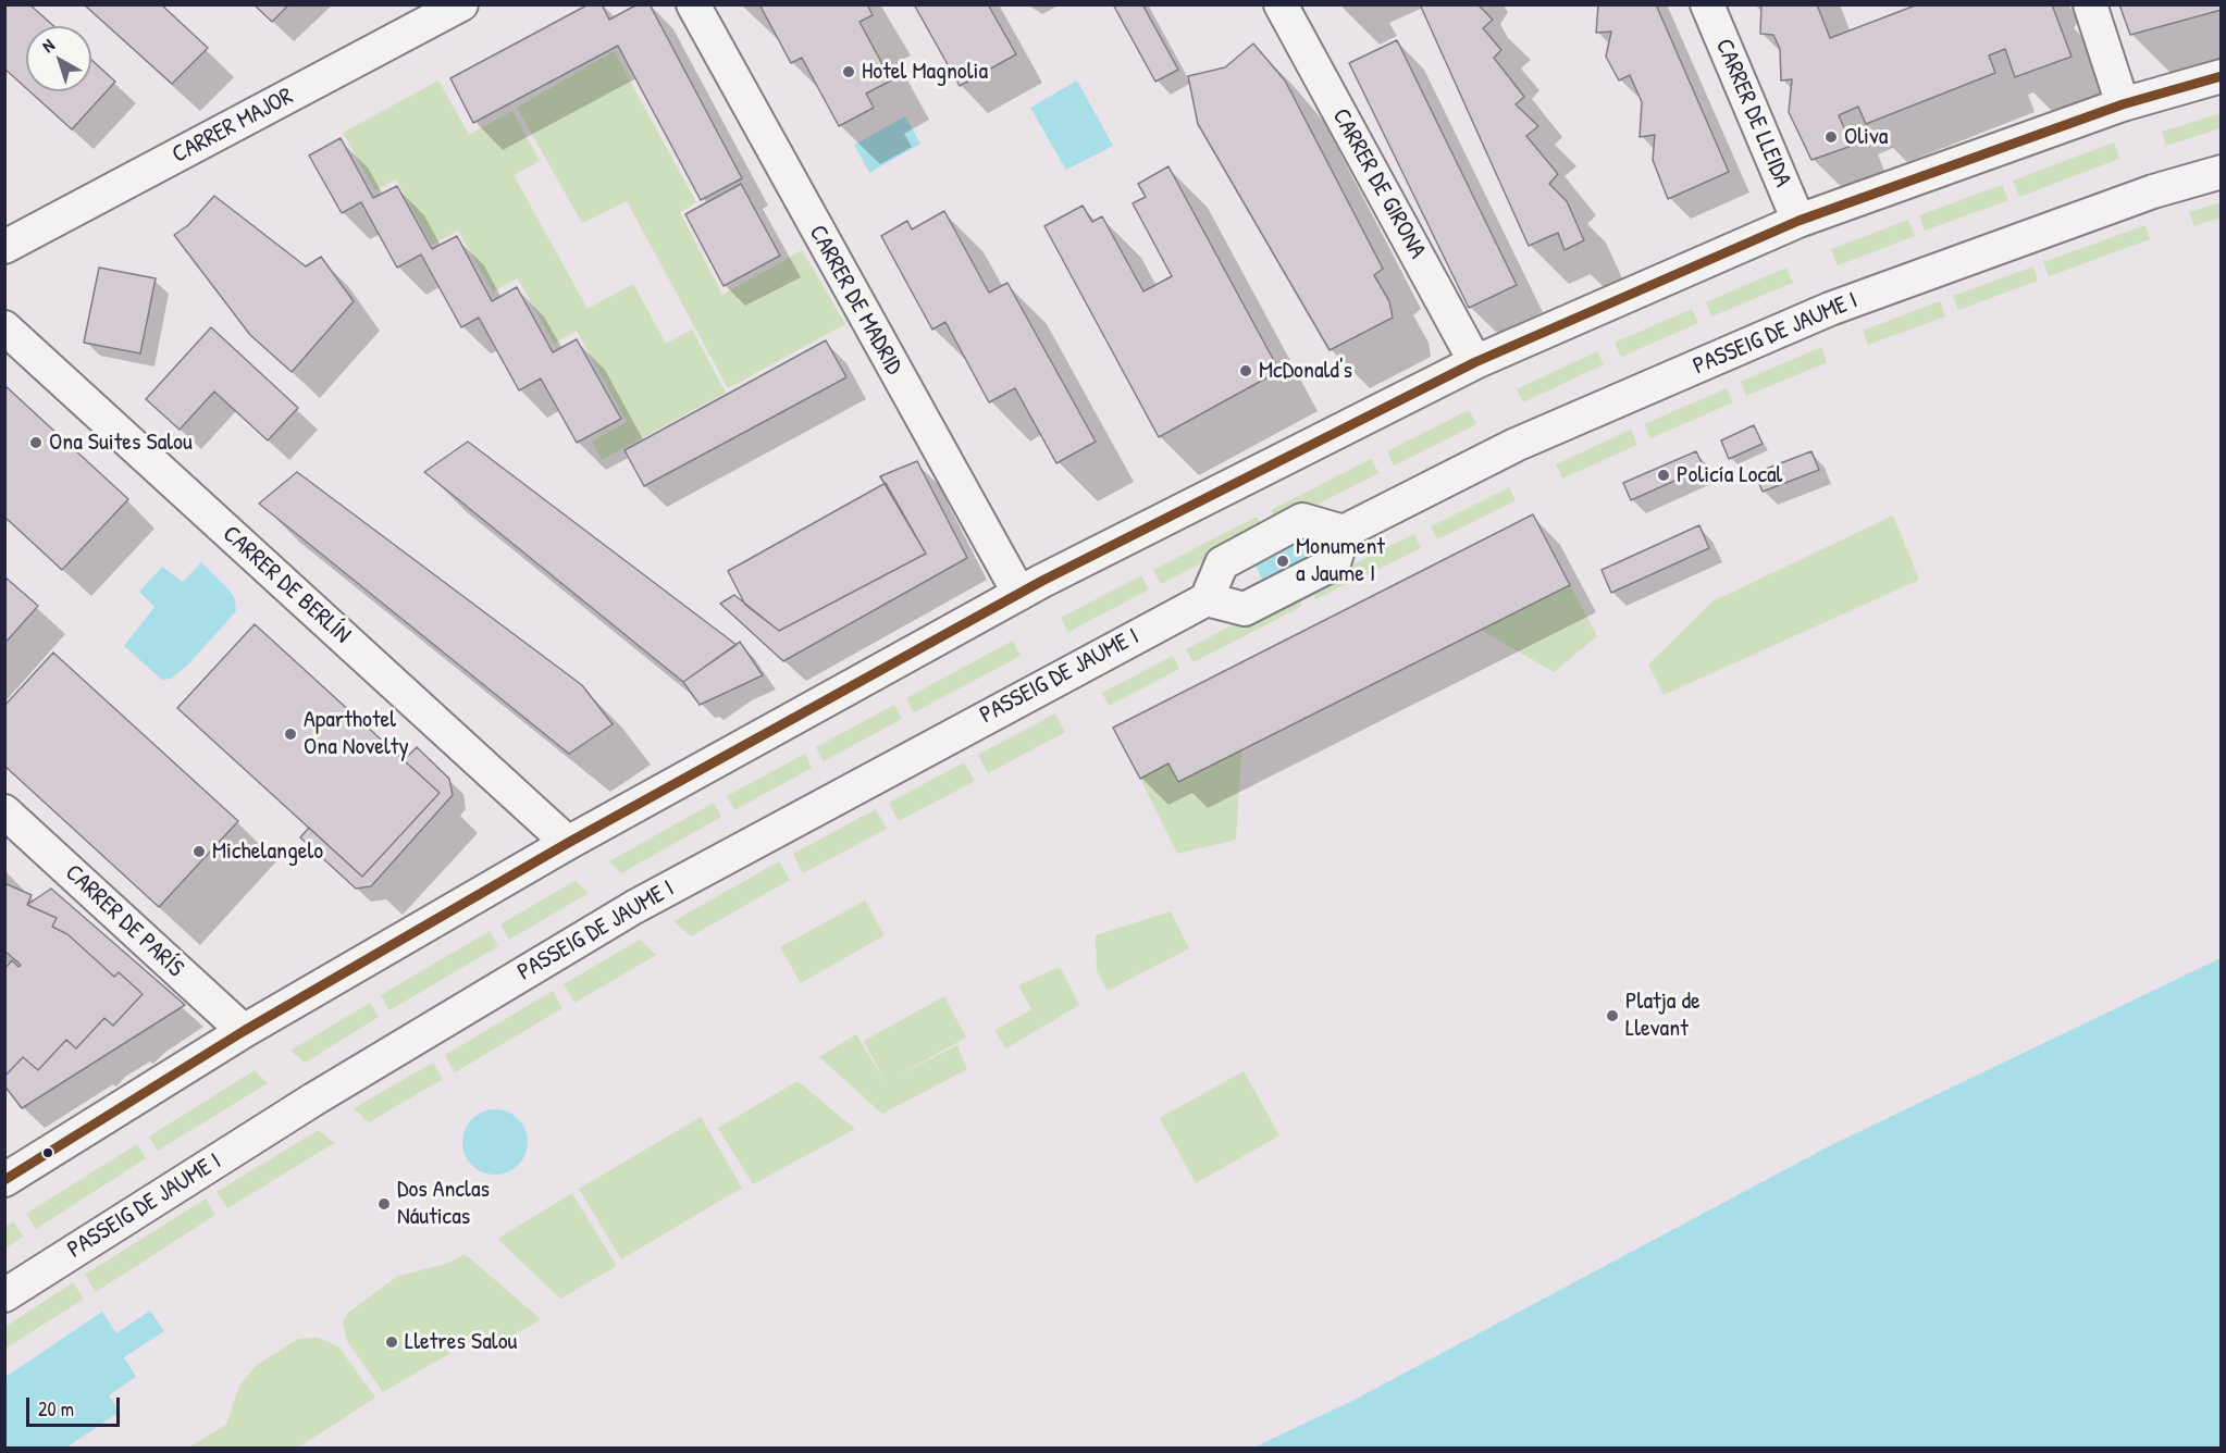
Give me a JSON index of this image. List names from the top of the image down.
{
  "streets": {
    "street": [
      "CARRER DE LLEIDA",
      "CARRER MAJOR",
      "CARRER DE GIRONA",
      "CARRER DE MADRID",
      "PASSEIG DE JAUME I",
      "CARRER DE BERLÍN",
      "CARRER DE PARÍS"
    ]
  },
  "places": [
    "Hotel Magnolia",
    "Oliva",
    "McDonald's",
    "Ona Suites Salou",
    "Policía Local",
    "Monument a Jaume I",
    "Aparthotel Ona Novelty",
    "Michelangelo",
    "Platja de Llevant",
    "Dos Anclas Náuticas",
    "Lletres Salou"
  ],
  "scale_bar": "20 m",
  "north": "top left"
}
